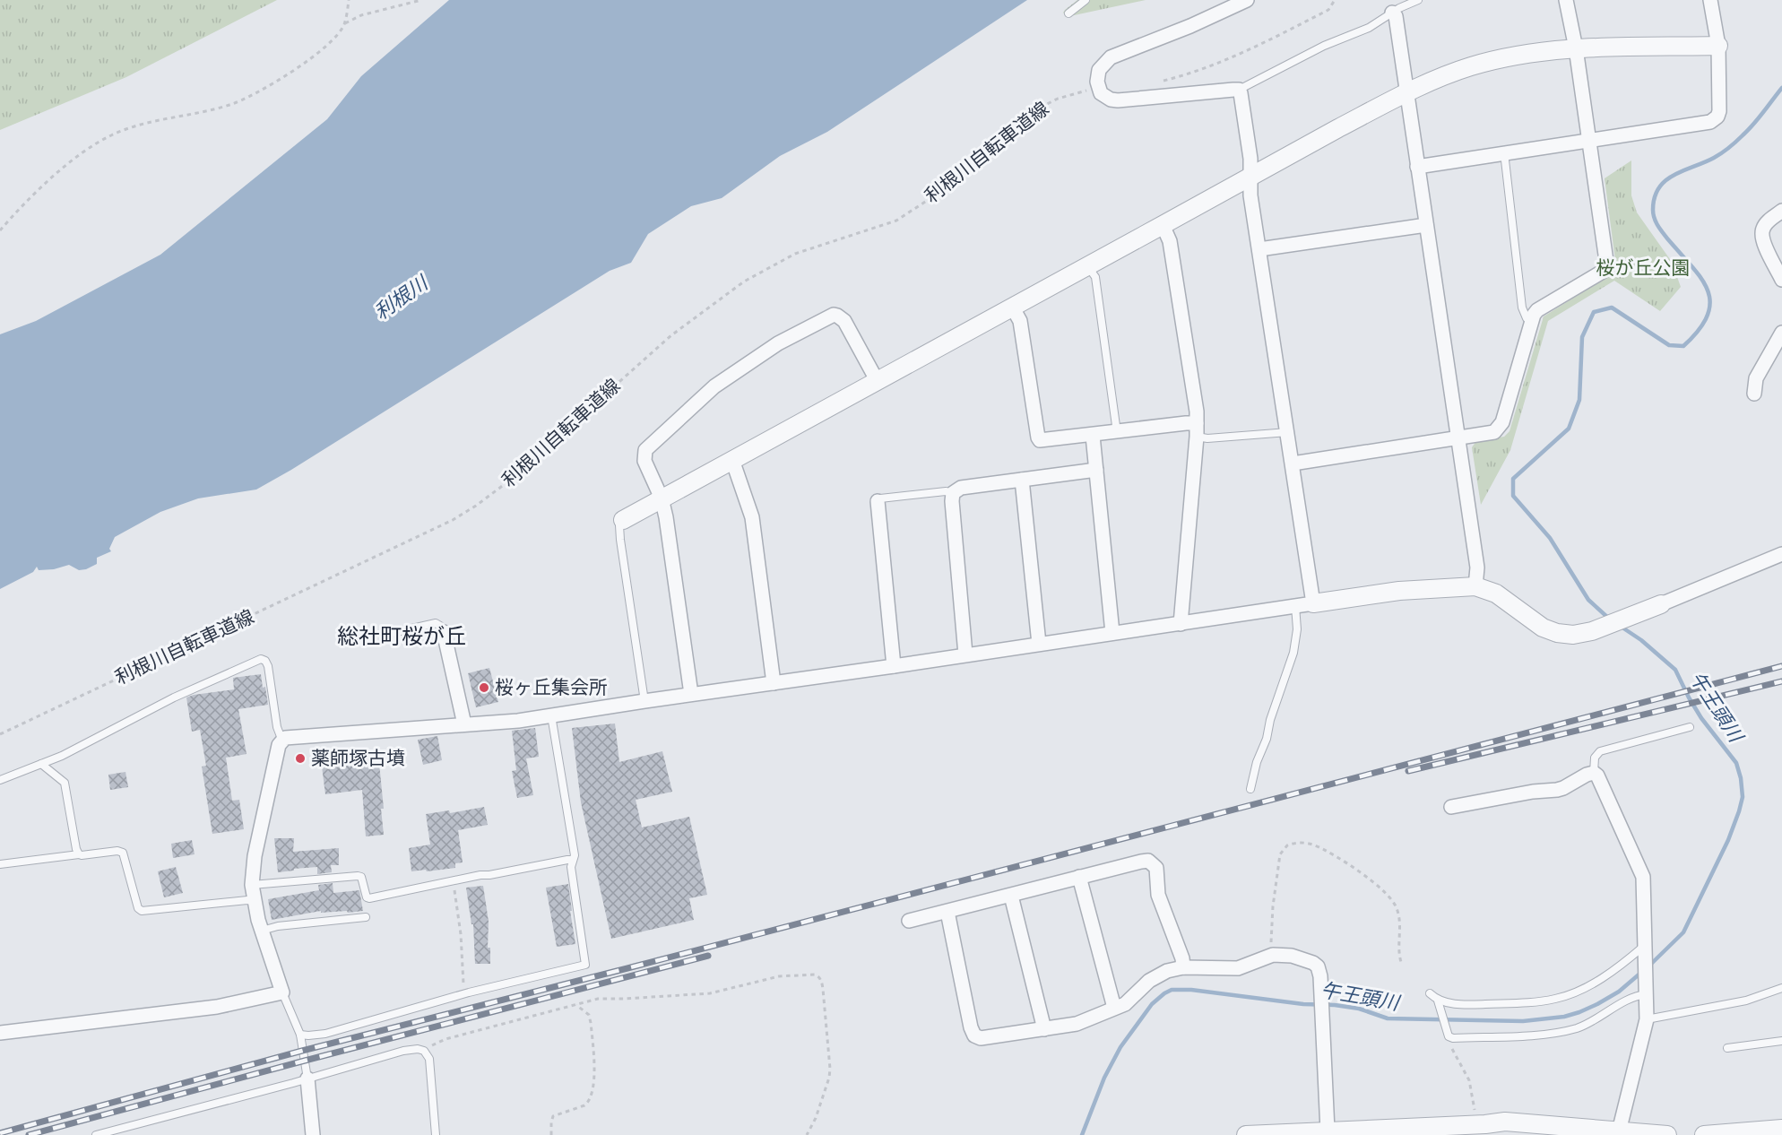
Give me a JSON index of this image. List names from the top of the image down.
{
  "streets": {
    "path": ["利根川自転車道線"]
  },
  "districts": ["総社町桜が丘"],
  "water": ["利根川", "午王頭川"],
  "parks": ["桜が丘公園"],
  "places": ["桜ヶ丘集会所", "薬師塚古墳"]
}
